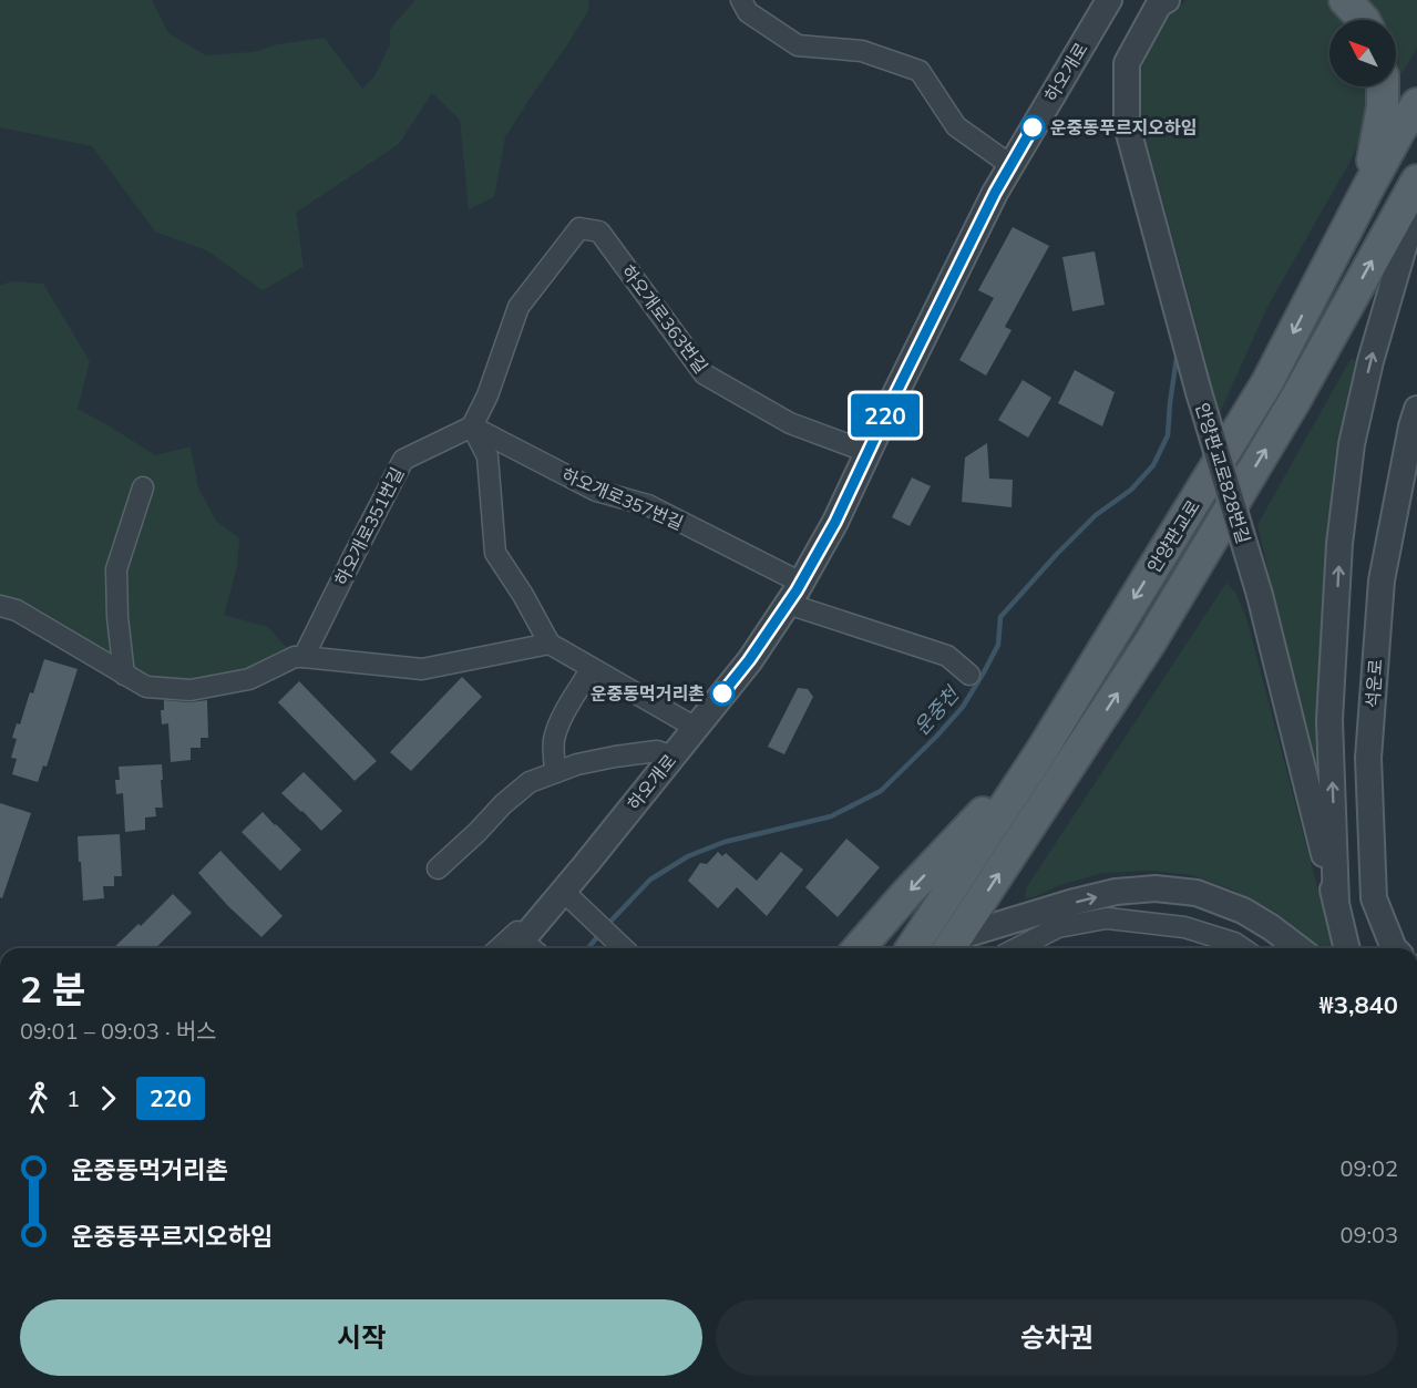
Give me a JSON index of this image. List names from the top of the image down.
{
  "streets": {
    "main road": ["안양판교로"],
    "street": [
      "하오개로",
      "하오개로363번길",
      "안양판교로828번길",
      "하오개로357번길",
      "하오개로351번길",
      "석운로"
    ]
  },
  "crossings": [
    ["하오개로", "하오개로363번길"],
    ["하오개로", "하오개로357번길"],
    ["하오개로363번길", "하오개로357번길"],
    ["하오개로363번길", "하오개로351번길"],
    ["하오개로357번길", "하오개로351번길"]
  ],
  "water": ["운중천"],
  "places": ["운중동푸르지오하임", "운중동먹거리촌"],
  "lines": ["bus line 220"],
  "north": "top left",
  "page": {
    "on_map": "220",
    "heading": ["2 분", "09:01 – 09:03 · 버스", "₩3,840"],
    "legs": ["1", "220"],
    "list": [
      {
        "name": "운중동먹거리촌",
        "value": "09:02"
      },
      {
        "name": "운중동푸르지오하임",
        "value": "09:03"
      }
    ],
    "buttons": ["시작", "승차권"]
  }
}
